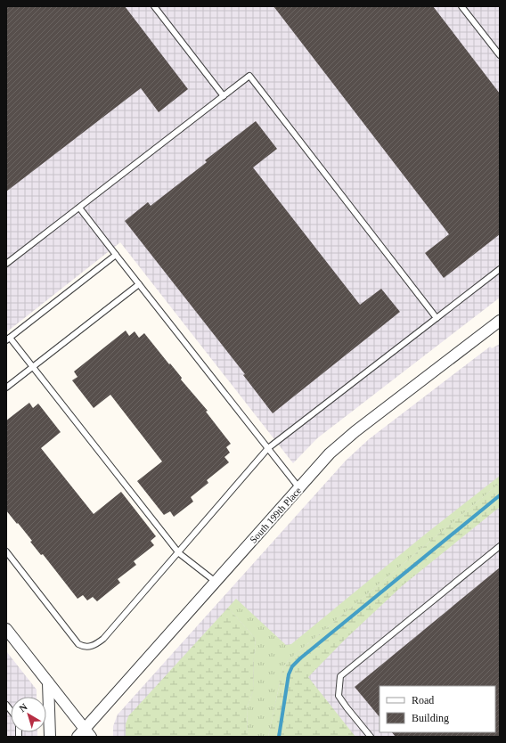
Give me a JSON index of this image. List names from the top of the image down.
{
  "streets": {
    "street": ["South 199th Place"]
  },
  "legend": ["Road", "Building"],
  "north": "top left"
}
